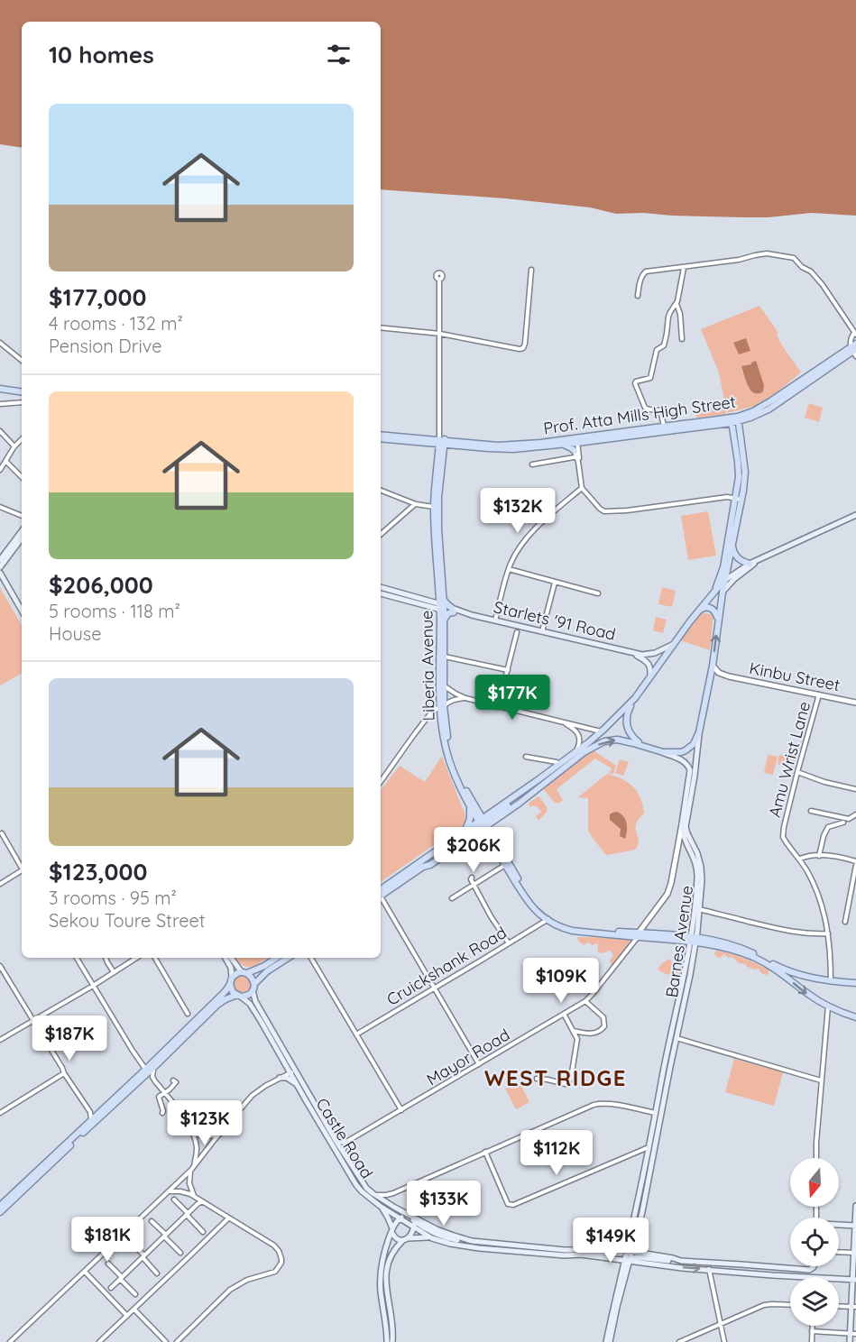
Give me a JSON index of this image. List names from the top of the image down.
{
  "streets": {
    "main road": [
      "Prof. Atta Mills High Street",
      "Starlets '91 Road",
      "Liberia Avenue",
      "Barnes Avenue",
      "Castle Road"
    ],
    "street": [
      "Kinbu Street",
      "Amu Wrist Lane",
      "Cruickshank Road",
      "Mayor Road"
    ]
  },
  "crossings": [
    ["Prof. Atta Mills High Street", "Liberia Avenue"],
    ["Prof. Atta Mills High Street", "Barnes Avenue"],
    ["Liberia Avenue", "Barnes Avenue"],
    ["Liberia Avenue", "Cruickshank Road"],
    ["Liberia Avenue", "Mayor Road"],
    ["Kinbu Street", "Amu Wrist Lane"],
    ["Barnes Avenue", "Castle Road"]
  ],
  "districts": ["WEST RIDGE"],
  "north": "bottom",
  "page": {
    "heading": "10 homes",
    "list": [
      {
        "name": "$177,000",
        "note": "4 rooms · 132 m² · Pension Drive"
      },
      {
        "name": "$206,000",
        "note": "5 rooms · 118 m² · House"
      },
      {
        "name": "$123,000",
        "note": "3 rooms · 95 m² · Sekou Toure Street"
      }
    ],
    "price": [
      "$132K",
      "$177K",
      "$206K",
      "$109K",
      "$187K",
      "$123K",
      "$112K",
      "$133K",
      "$181K",
      "$149K"
    ]
  }
}
